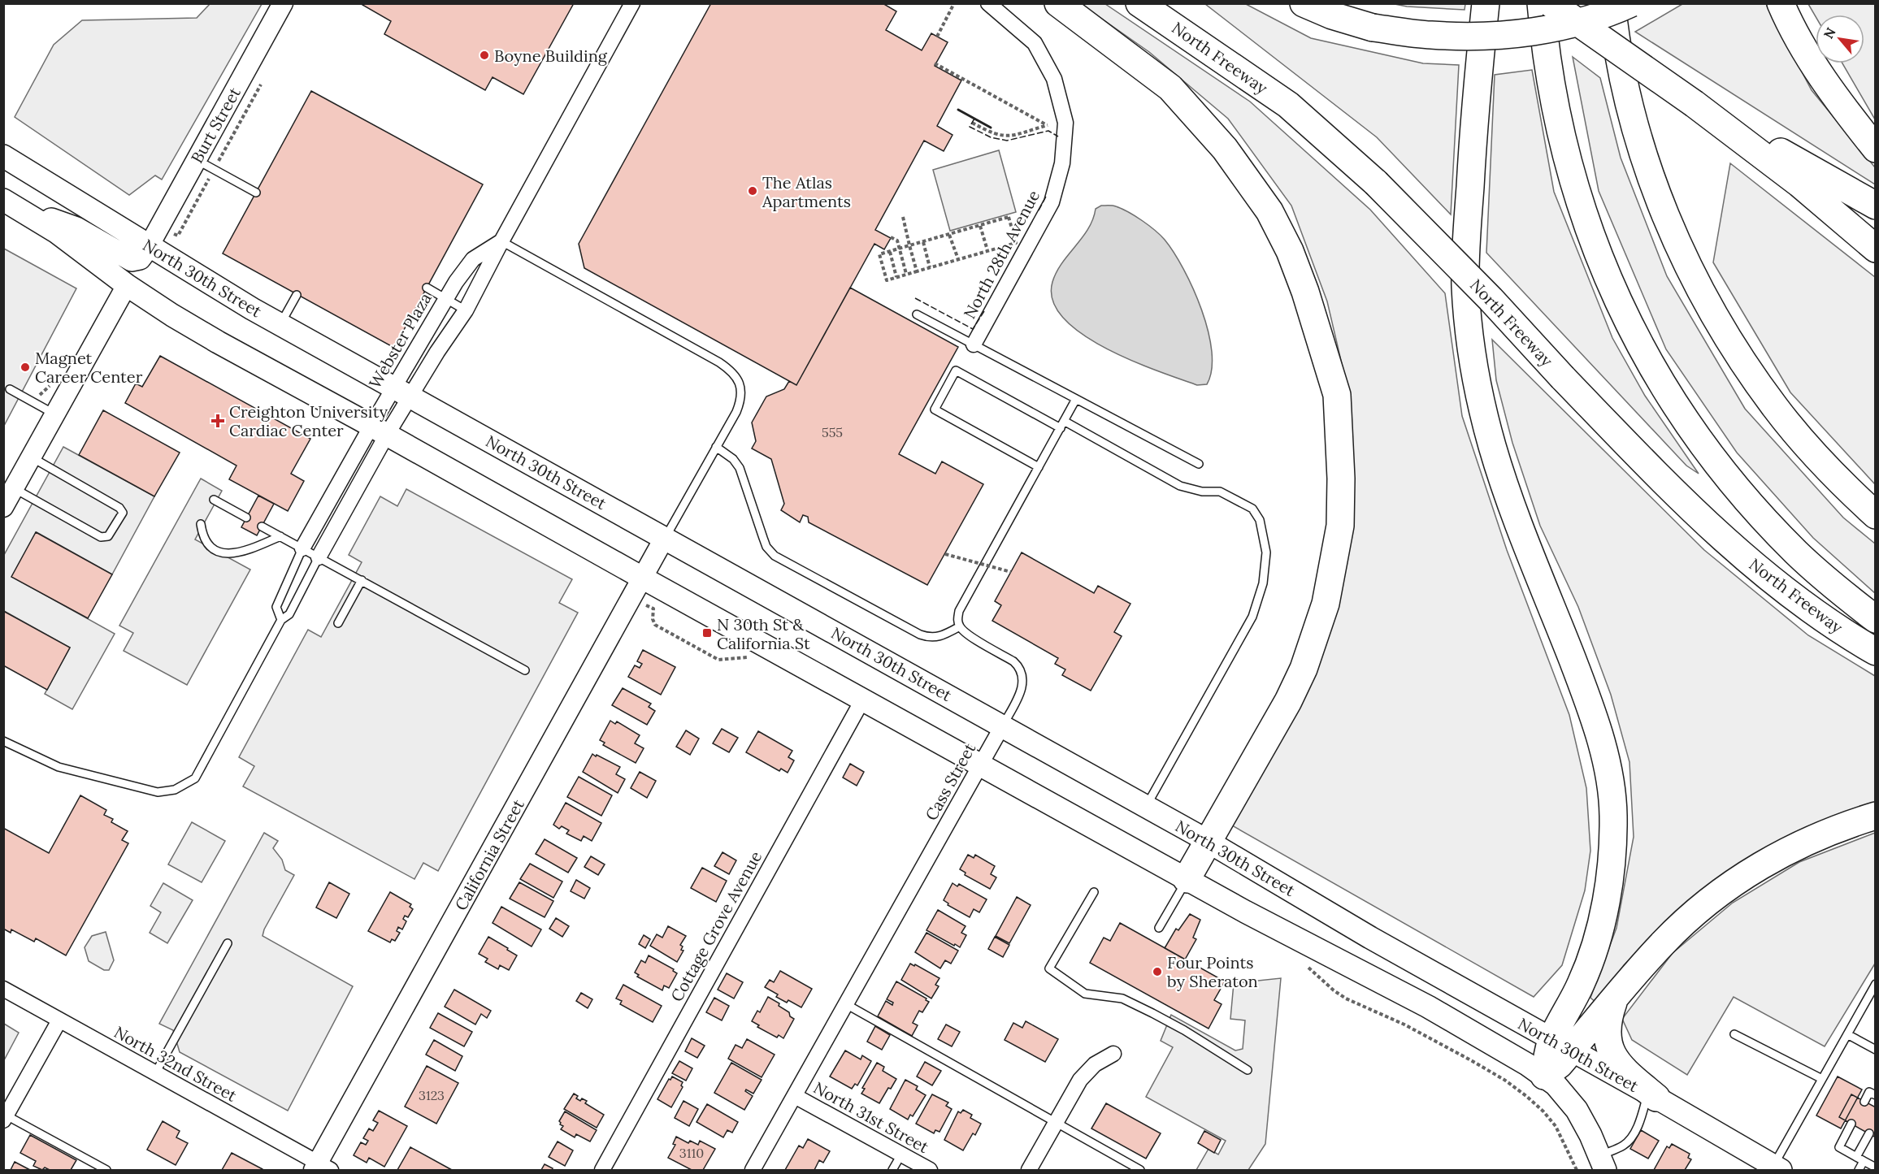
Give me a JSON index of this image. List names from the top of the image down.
{
  "streets": {
    "highway": ["North Freeway"],
    "main road": ["North 30th Street"],
    "street": [
      "Burt Street",
      "North 28th Avenue",
      "Webster Plaza",
      "Cass Street",
      "California Street",
      "Cottage Grove Avenue",
      "North 32nd Street",
      "North 31st Street"
    ]
  },
  "crossings": [
    ["Burt Street", "North 30th Street"],
    ["North 30th Street", "Webster Plaza"],
    ["North 30th Street", "Cass Street"],
    ["North 30th Street", "California Street"],
    ["North 30th Street", "Cottage Grove Avenue"],
    ["Cass Street", "North 31st Street"],
    ["California Street", "North 32nd Street"]
  ],
  "places": {
    "other": [
      "Boyne Building",
      "The Atlas Apartments",
      "Magnet Career Center",
      "Four Points by Sheraton"
    ],
    "health": ["Creighton University Cardiac Center"],
    "transit": ["N 30th St & California St"]
  },
  "house_numbers": ["555", "3123", "3110"],
  "north": "top left"
}
